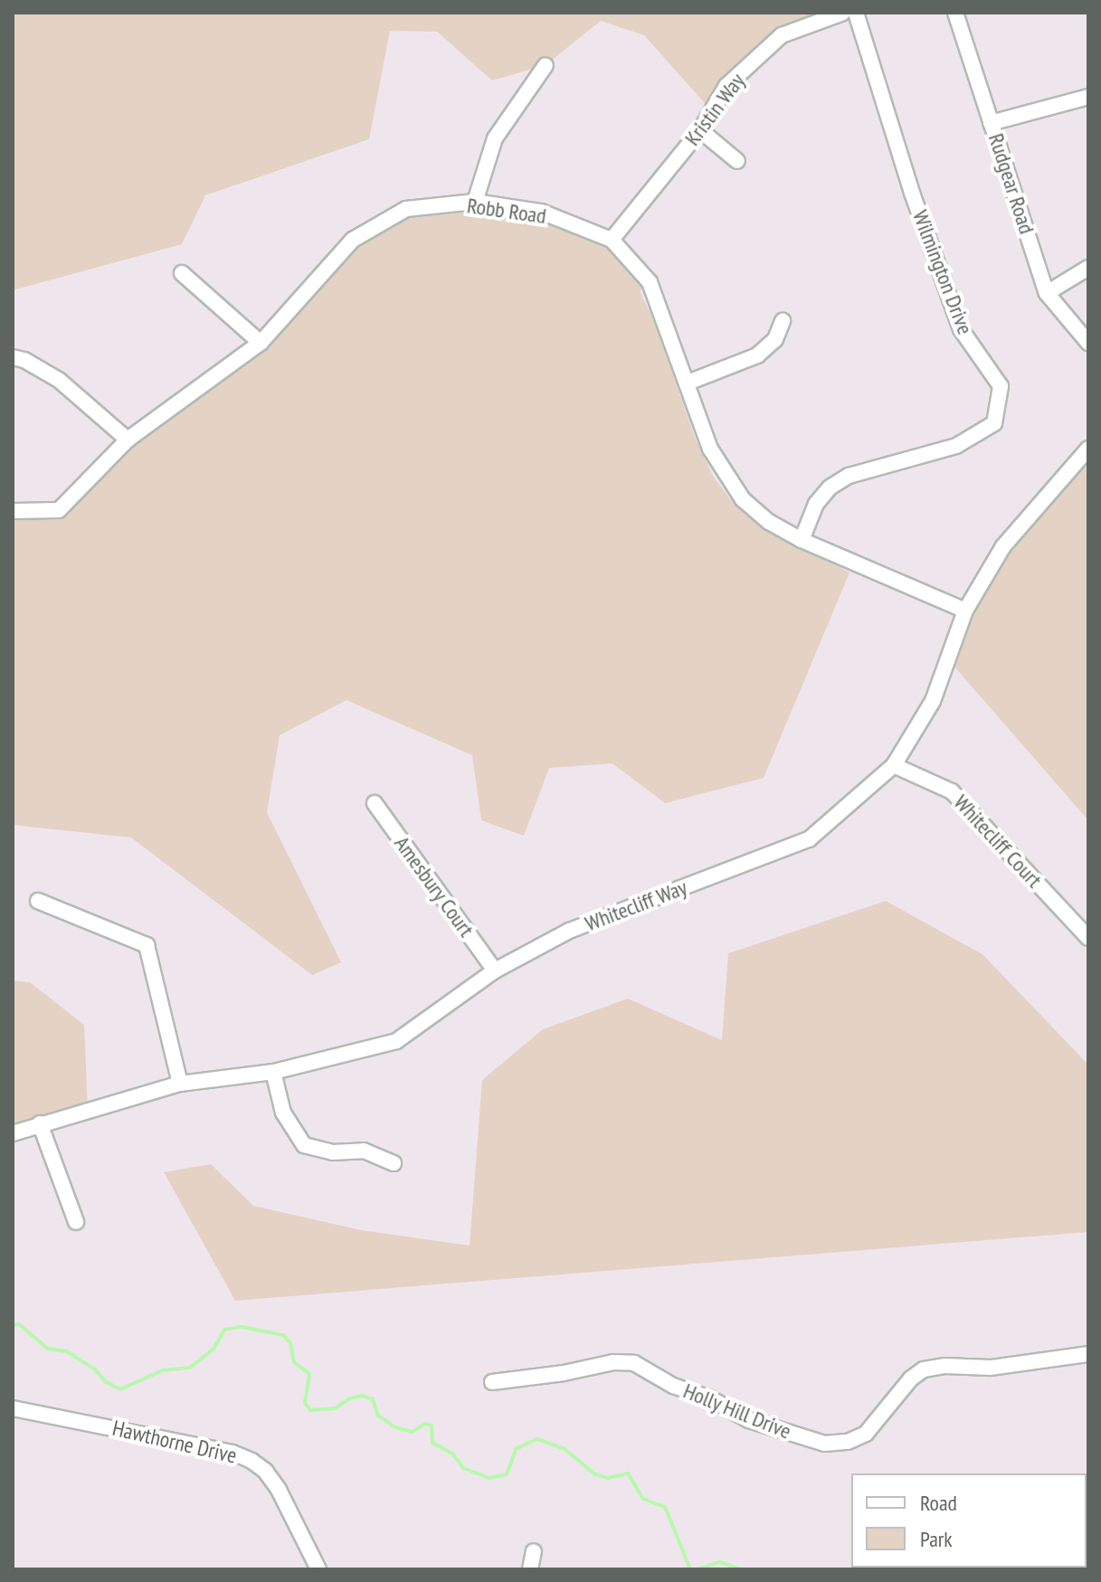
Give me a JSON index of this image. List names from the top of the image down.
{
  "streets": {
    "street": [
      "Kristin Way",
      "Rudgear Road",
      "Robb Road",
      "Wilmington Drive",
      "Whitecliff Court",
      "Amesbury Court",
      "Whitecliff Way",
      "Holly Hill Drive",
      "Hawthorne Drive"
    ]
  },
  "crossings": [
    ["Kristin Way", "Robb Road"],
    ["Robb Road", "Wilmington Drive"],
    ["Robb Road", "Whitecliff Way"],
    ["Whitecliff Court", "Whitecliff Way"],
    ["Amesbury Court", "Whitecliff Way"]
  ],
  "legend": ["Road", "Park"]
}
